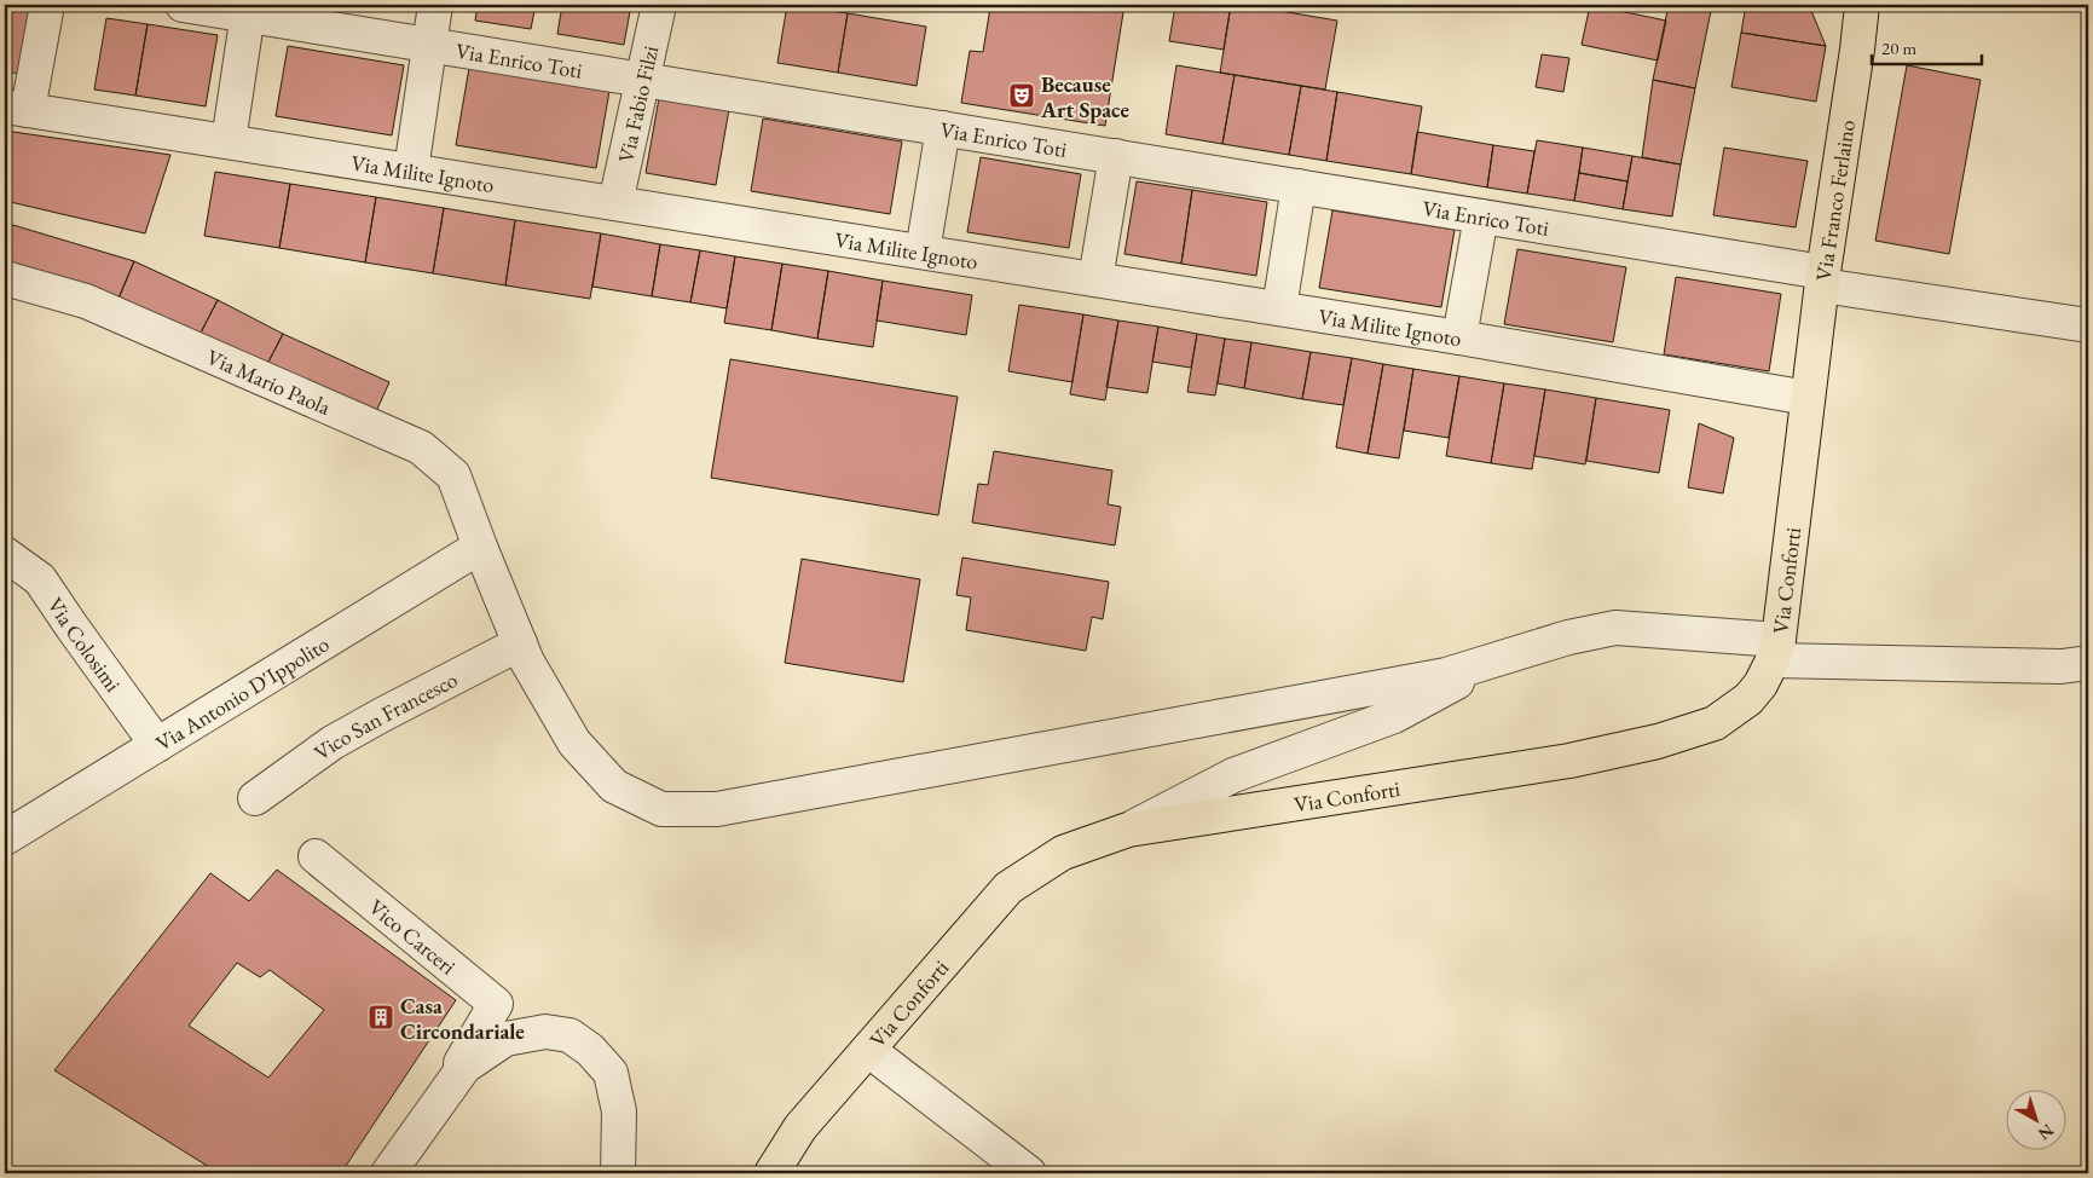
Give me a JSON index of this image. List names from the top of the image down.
{
  "streets": {
    "main road": ["Via Franco Ferlaino", "Via Conforti"],
    "street": [
      "Via Enrico Toti",
      "Via Fabio Filzi",
      "Via Milite Ignoto",
      "Via Mario Paola",
      "Via Colosimi",
      "Via Antonio D'Ippolito",
      "Vico San Francesco",
      "Vico Carceri"
    ]
  },
  "crossings": [
    ["Via Enrico Toti", "Via Fabio Filzi"],
    ["Via Enrico Toti", "Via Franco Ferlaino"],
    ["Via Fabio Filzi", "Via Milite Ignoto"],
    ["Via Milite Ignoto", "Via Franco Ferlaino"],
    ["Via Milite Ignoto", "Via Conforti"],
    ["Via Franco Ferlaino", "Via Conforti"],
    ["Via Mario Paola", "Via Antonio D'Ippolito"],
    ["Via Mario Paola", "Vico San Francesco"],
    ["Via Colosimi", "Via Antonio D'Ippolito"]
  ],
  "places": {
    "theatre": ["Because Art Space"],
    "building": ["Casa Circondariale"]
  },
  "scale_bar": "20 m",
  "north": "bottom right"
}
